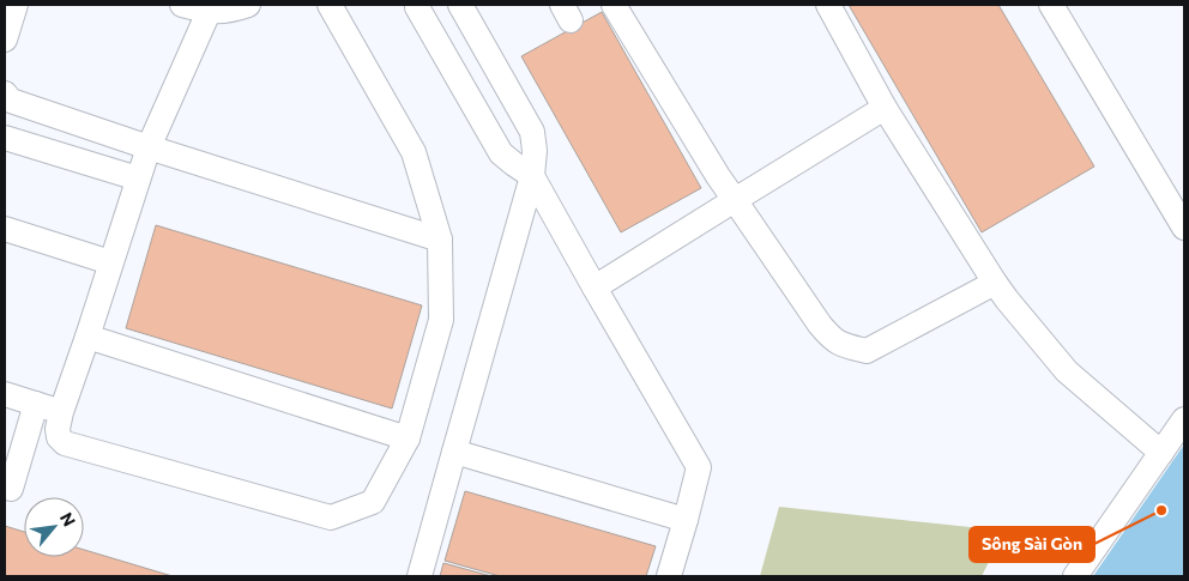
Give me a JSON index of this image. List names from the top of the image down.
{
  "places": ["Sông Sài Gòn"],
  "north": "top right"
}
